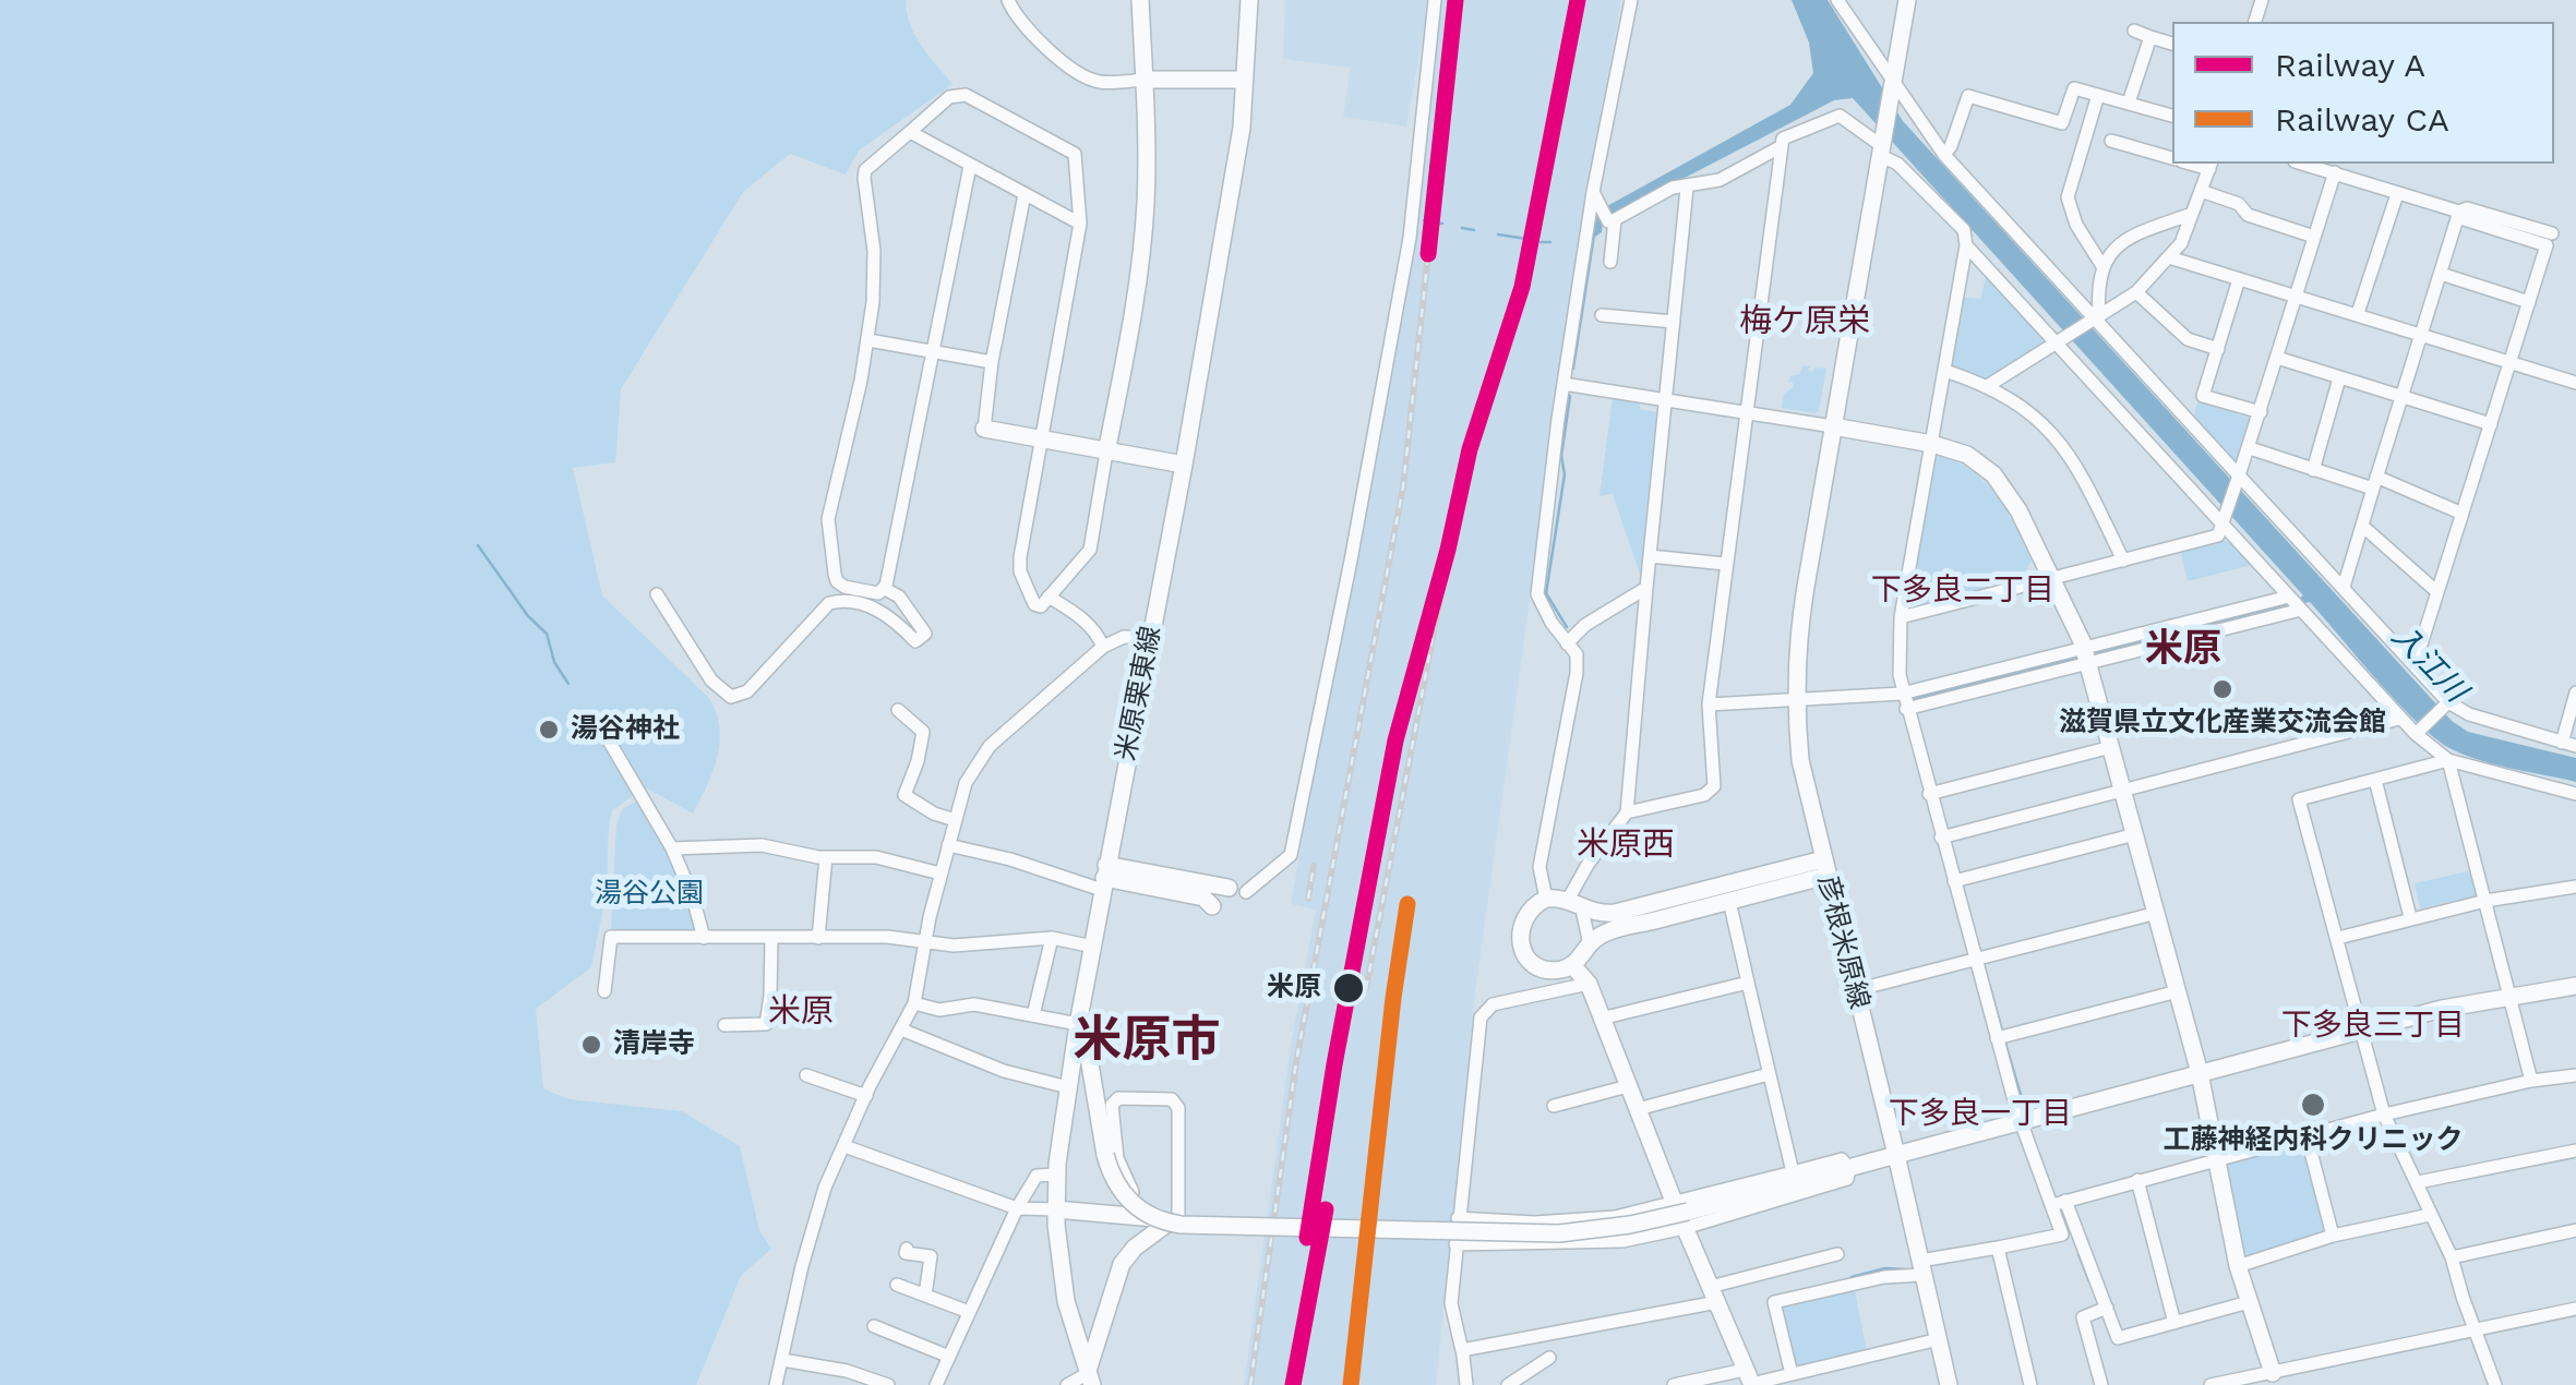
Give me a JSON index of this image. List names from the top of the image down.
{
  "streets": {
    "main road": ["米原栗東線", "彦根米原線"]
  },
  "districts": [
    "梅ケ原栄",
    "下多良二丁目",
    "米原",
    "米原西",
    "米原",
    "下多良三丁目",
    "米原市",
    "下多良一丁目"
  ],
  "water": ["入江川"],
  "parks": ["湯谷公園"],
  "places": [
    "滋賀県立文化産業交流会館",
    "湯谷神社",
    "米原",
    "清岸寺",
    "工藤神経内科クリニック"
  ],
  "lines": ["rail line A", "rail line CA"],
  "legend": ["Railway A", "Railway CA"]
}
